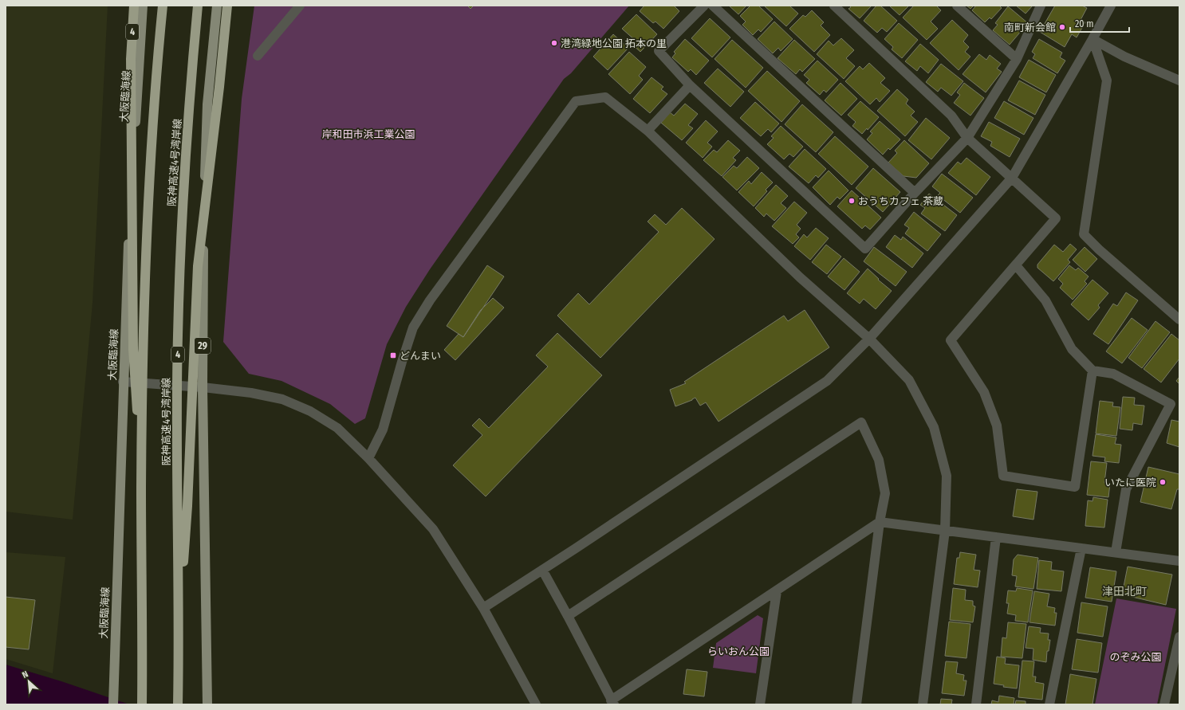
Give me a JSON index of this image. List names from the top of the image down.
{
  "streets": {
    "highway": ["4", "阪神高速4号湾岸線"],
    "main road": ["大阪臨海線", "29"]
  },
  "crossings": [
    ["4", "阪神高速4号湾岸線"]
  ],
  "districts": ["津田北町"],
  "parks": ["岸和田市浜工業公園", "らいおん公園", "のぞみ公園"],
  "places": {
    "other": [
      "南町新会館",
      "港湾緑地公園 拓本の里",
      "おうちカフェ 茶蔵",
      "いたに医院"
    ],
    "transit": ["どんまい"]
  },
  "scale_bar": "20 m",
  "north": "top left"
}
